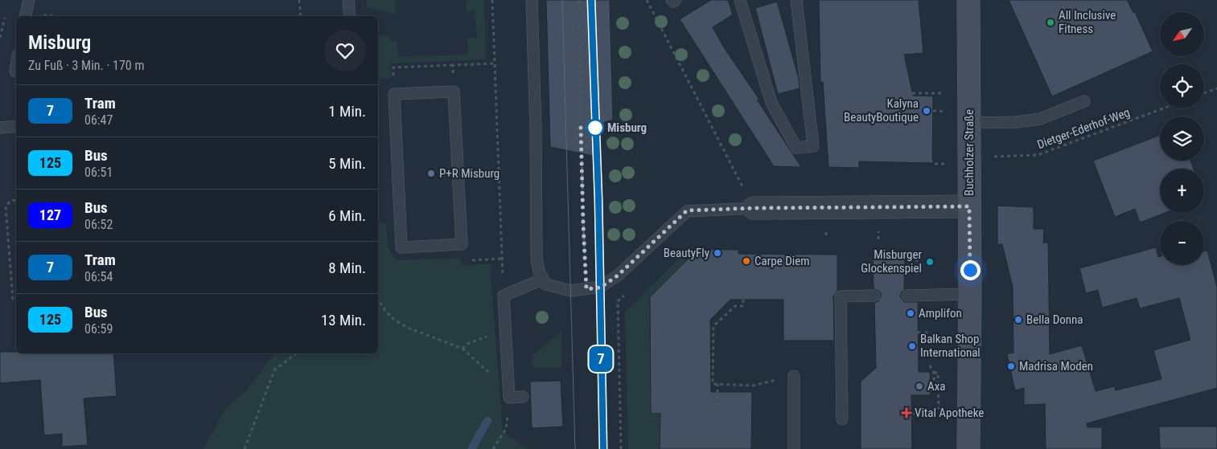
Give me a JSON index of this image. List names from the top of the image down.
{
  "streets": {
    "main road": ["Buchholzer Straße"],
    "path": ["Dietger-Ederhof-Weg"]
  },
  "places": {
    "other": [
      "All Inclusive Fitness",
      "Kalyna BeautyBoutique",
      "Misburg",
      "P+R Misburg",
      "BeautyFly",
      "Carpe Diem",
      "Misburger Glockenspiel",
      "Amplifon",
      "Bella Donna",
      "Balkan Shop International",
      "Madrisa Moden",
      "Axa"
    ],
    "health": ["Vital Apotheke"]
  },
  "lines": ["tram line 7"],
  "north": "bottom left",
  "page": {
    "on_map": "7",
    "map_buttons": ["+", "−"],
    "heading": ["Misburg", "Zu Fuß · 3 Min. · 170 m"],
    "list": [
      {
        "mark": "7",
        "name": "Tram",
        "note": "06:47",
        "value": "1 Min."
      },
      {
        "mark": "125",
        "name": "Bus",
        "note": "06:51",
        "value": "5 Min."
      },
      {
        "mark": "127",
        "name": "Bus",
        "note": "06:52",
        "value": "6 Min."
      },
      {
        "mark": "7",
        "name": "Tram",
        "note": "06:54",
        "value": "8 Min."
      },
      {
        "mark": "125",
        "name": "Bus",
        "note": "06:59",
        "value": "13 Min."
      }
    ]
  }
}
